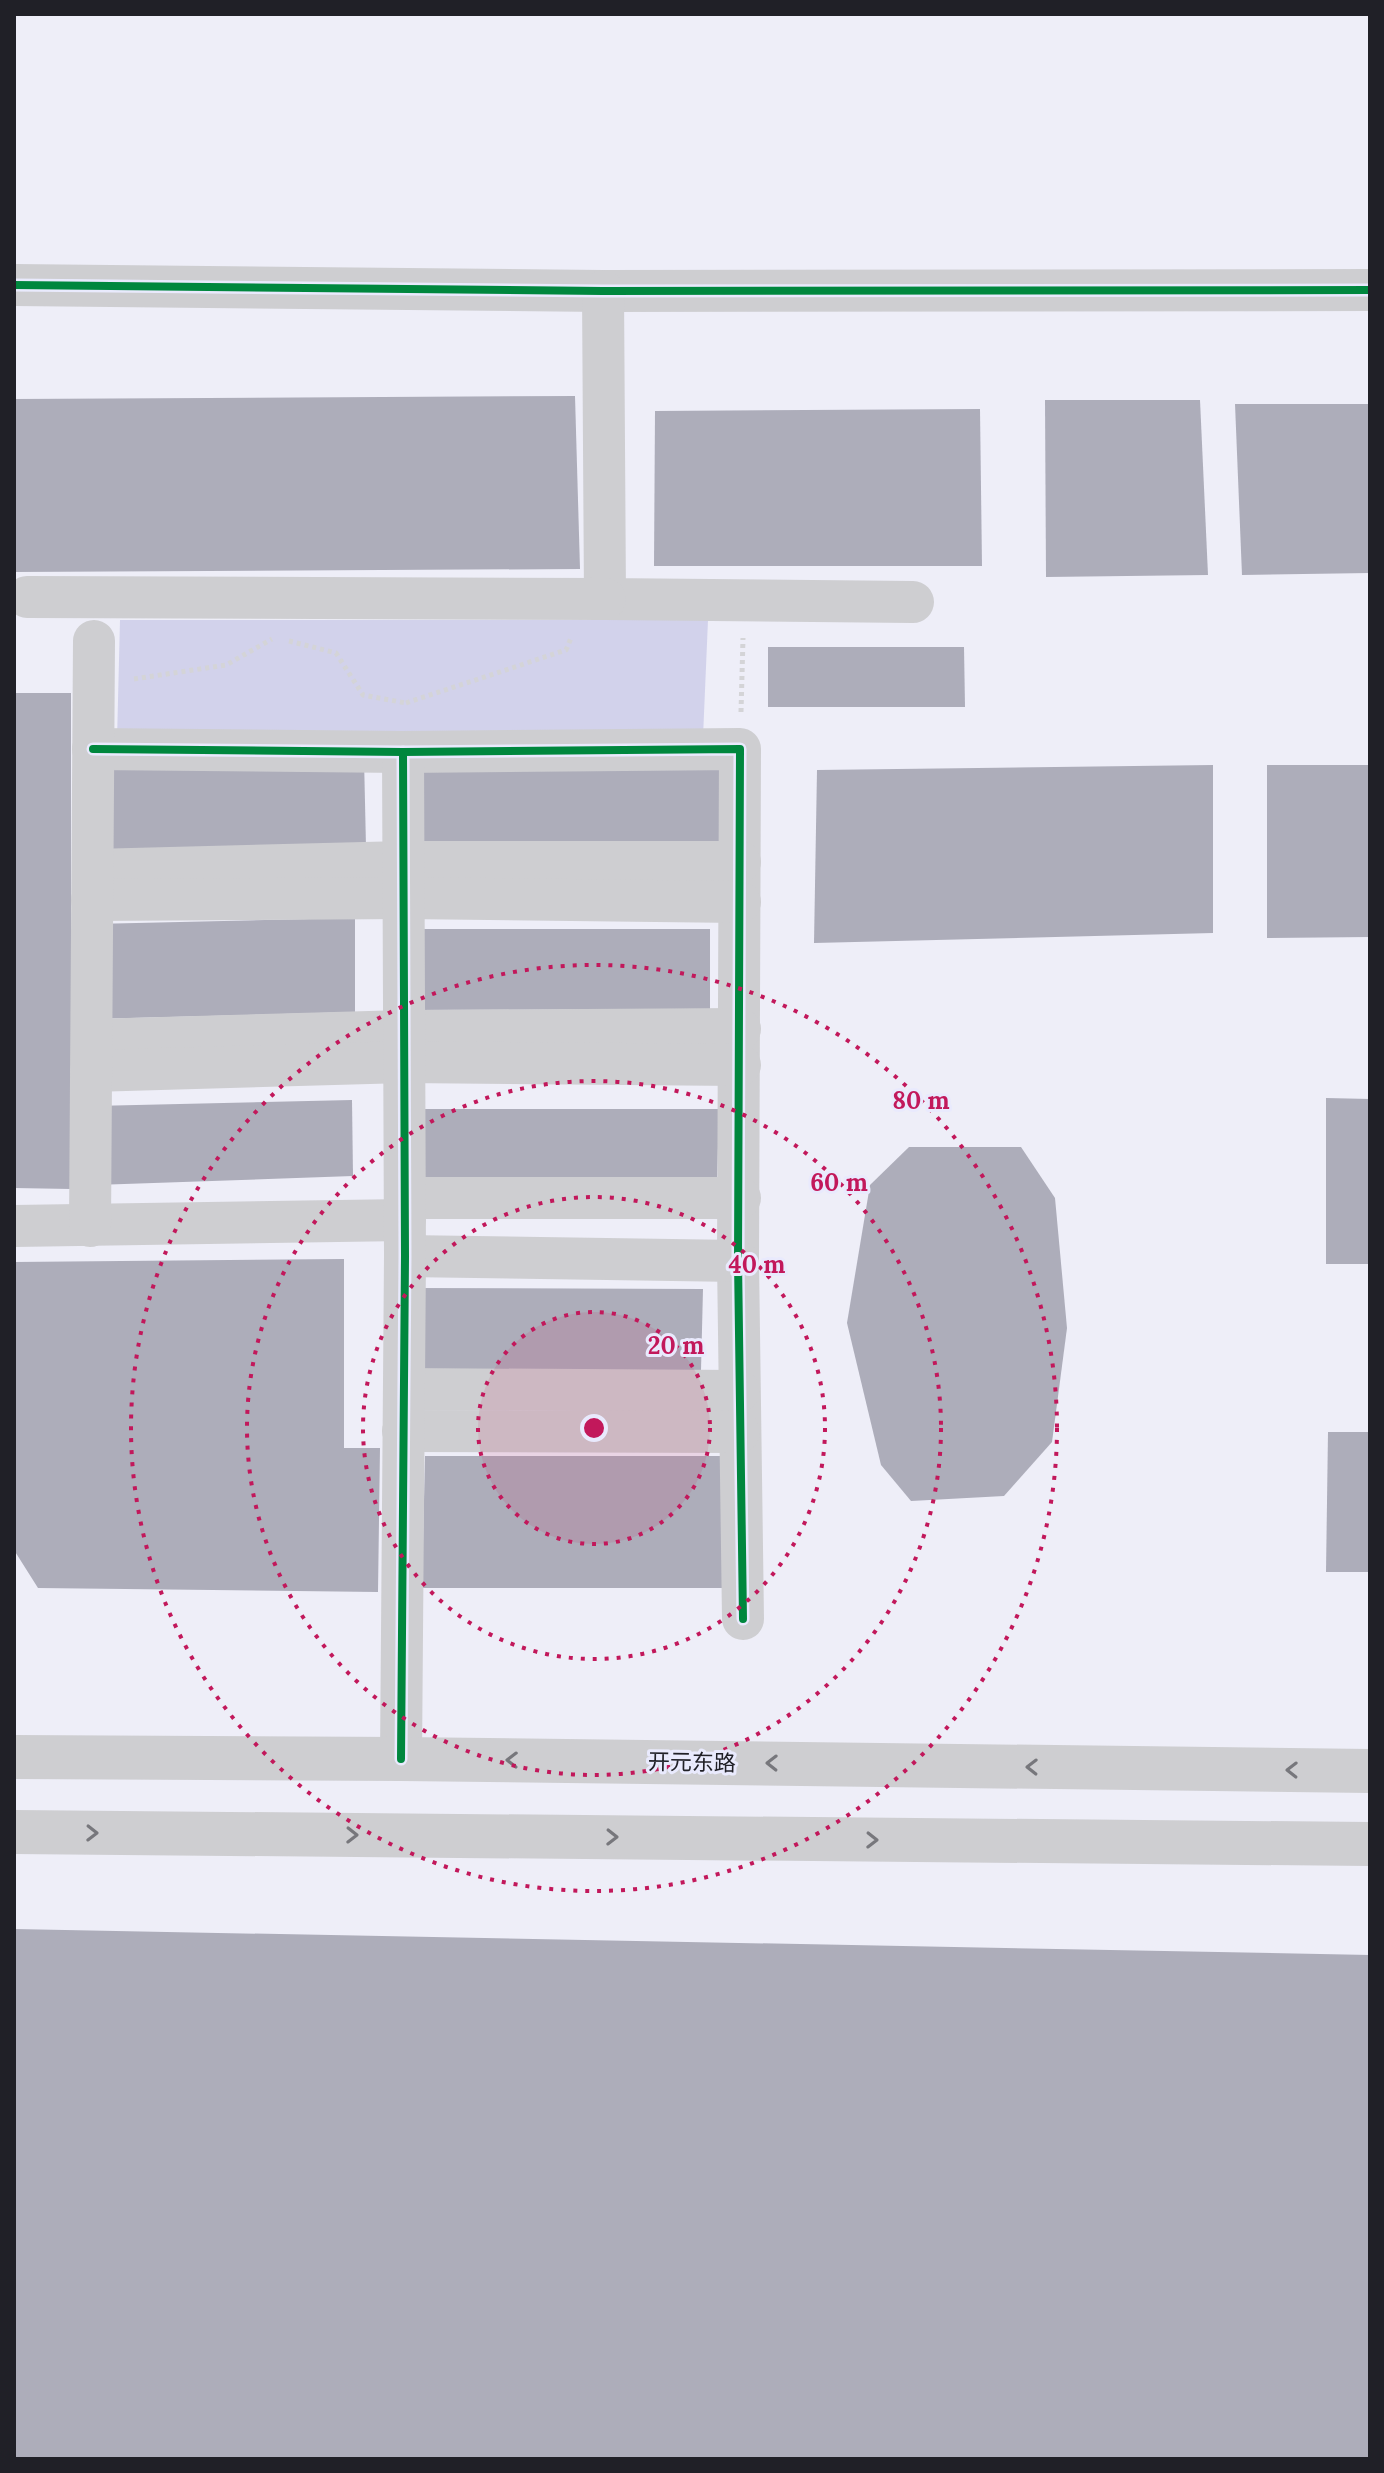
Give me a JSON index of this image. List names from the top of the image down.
{
  "streets": {
    "main road": ["开元东路"]
  },
  "rings": [
    "80 m",
    "60 m",
    "40 m",
    "20 m"
  ]
}
